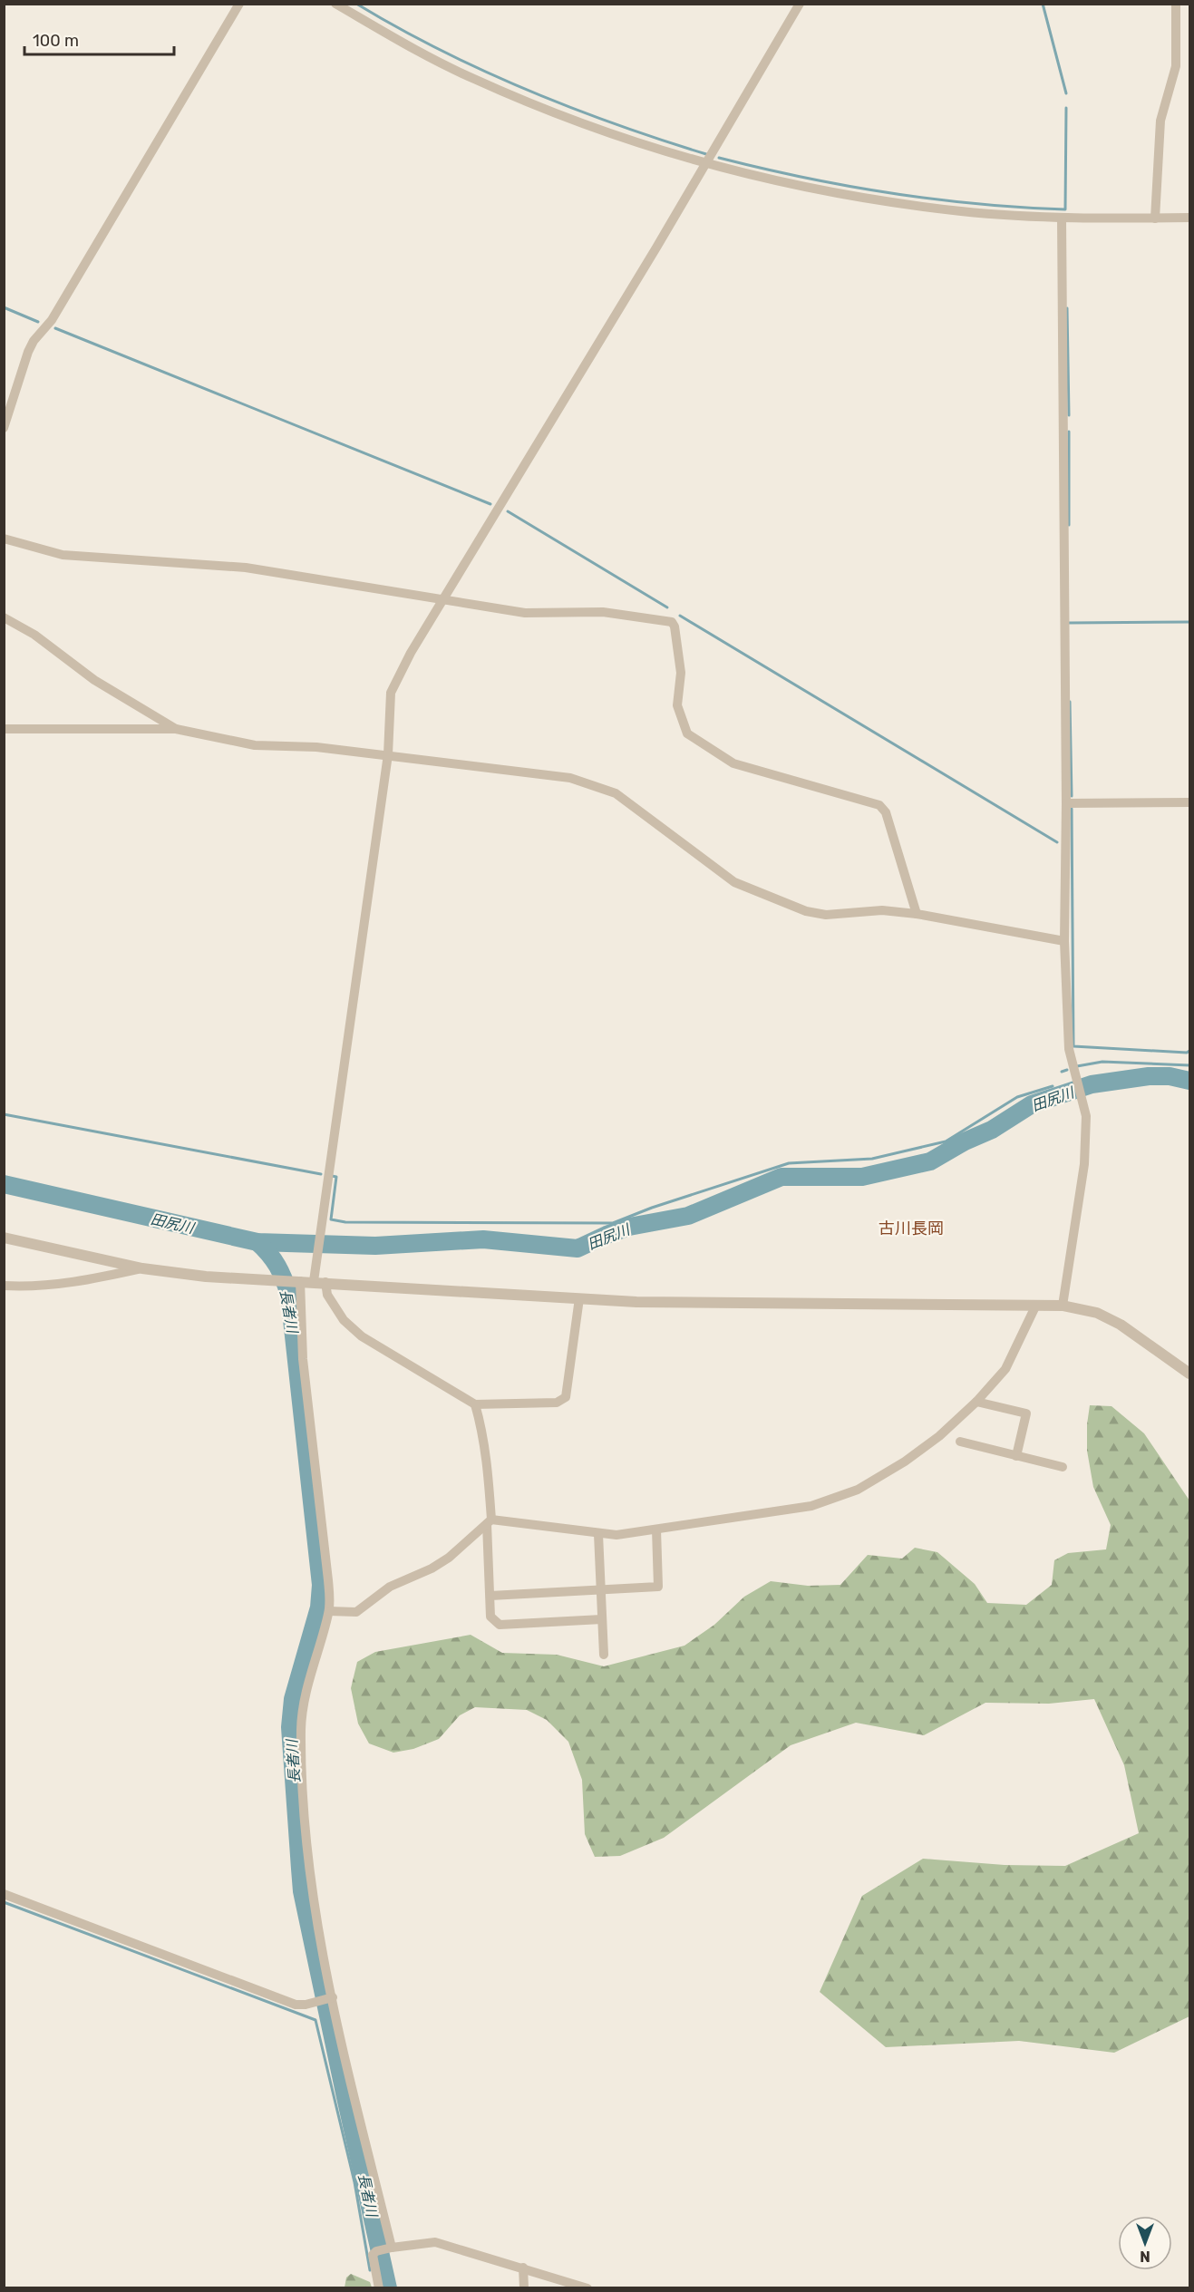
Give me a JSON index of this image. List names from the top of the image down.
{
  "districts": ["古川長岡"],
  "water": ["田尻川", "長者川"],
  "scale_bar": "100 m",
  "north": "bottom"
}
